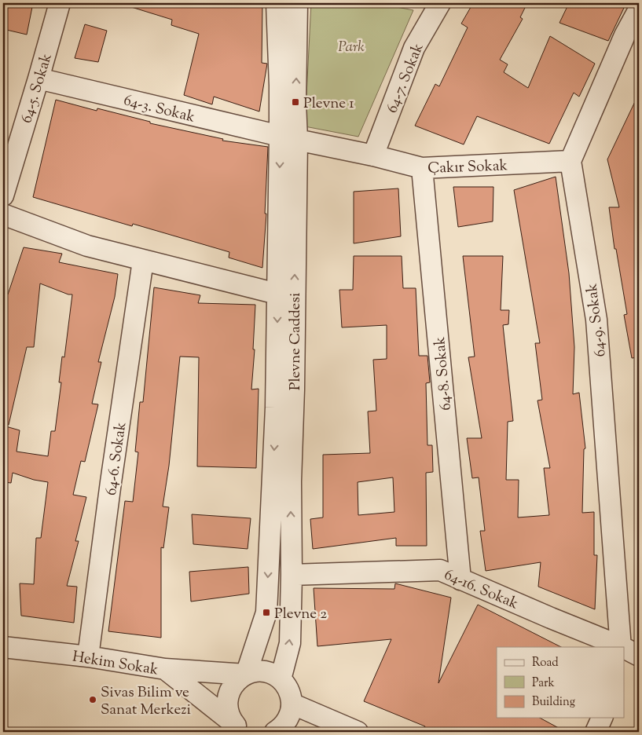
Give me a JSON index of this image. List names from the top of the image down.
{
  "streets": {
    "street": [
      "64-7. Sokak",
      "64-5. Sokak",
      "64-3. Sokak",
      "Çakır Sokak",
      "64-9. Sokak",
      "Plevne Caddesi",
      "64-8. Sokak",
      "64-6. Sokak",
      "64-16. Sokak",
      "Hekim Sokak"
    ]
  },
  "crossings": [
    ["64-7. Sokak", "Çakır Sokak"],
    ["64-5. Sokak", "64-3. Sokak"],
    ["64-3. Sokak", "Çakır Sokak"],
    ["64-3. Sokak", "Plevne Caddesi"],
    ["Çakır Sokak", "64-9. Sokak"],
    ["Çakır Sokak", "Plevne Caddesi"],
    ["Çakır Sokak", "64-8. Sokak"],
    ["64-9. Sokak", "64-16. Sokak"],
    ["Plevne Caddesi", "64-16. Sokak"],
    ["64-8. Sokak", "64-16. Sokak"],
    ["64-6. Sokak", "Hekim Sokak"]
  ],
  "parks": ["Park"],
  "places": {
    "transit": ["Plevne 1", "Plevne 2"],
    "other": ["Sivas Bilim ve Sanat Merkezi"]
  },
  "legend": ["Road", "Park", "Building"]
}
